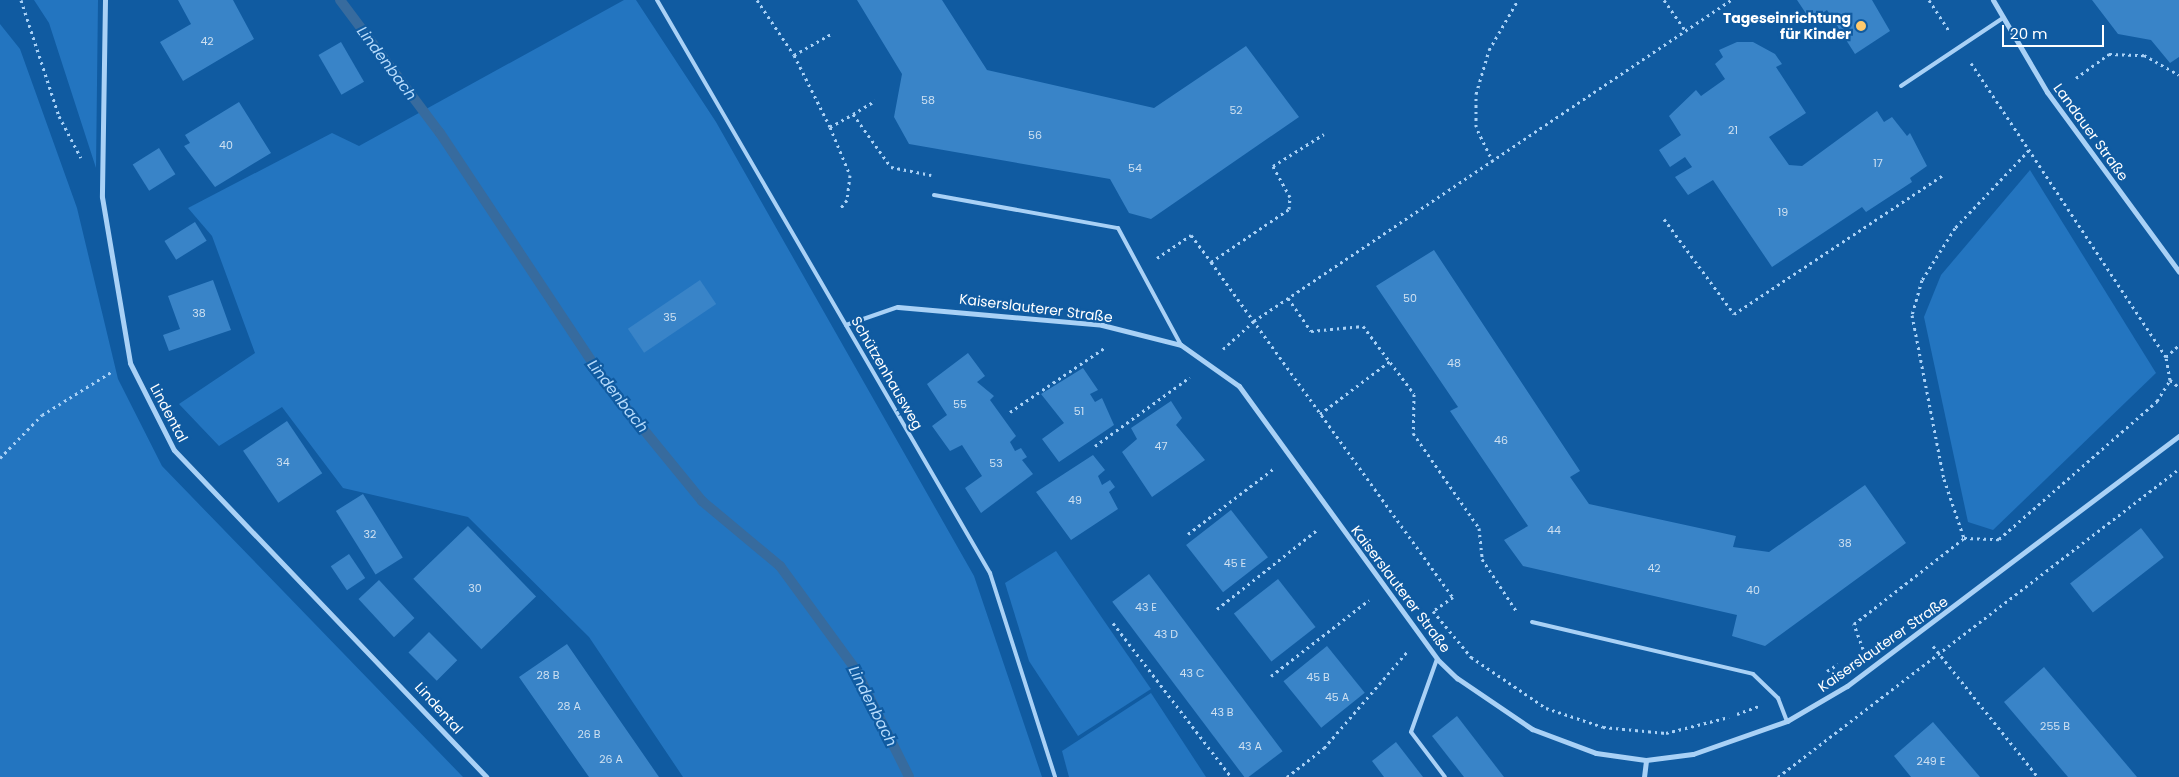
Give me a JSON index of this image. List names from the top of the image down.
{
  "streets": {
    "street": ["Landauer Straße", "Kaiserslauterer Straße", "Lindental"],
    "lane": ["Schützenhausweg"]
  },
  "water": ["Lindenbach"],
  "places": ["Tageseinrichtung für Kinder"],
  "house_numbers": [
    "42",
    "58",
    "52",
    "21",
    "56",
    "40",
    "17",
    "54",
    "19",
    "50",
    "38",
    "35",
    "48",
    "55",
    "51",
    "46",
    "47",
    "34",
    "53",
    "49",
    "44",
    "32",
    "38",
    "45 E",
    "42",
    "30",
    "40",
    "43 E",
    "43 D",
    "43 C",
    "28 B",
    "45 B",
    "45 A",
    "28 A",
    "43 B",
    "255 B",
    "26 B",
    "43 A",
    "26 A",
    "249 E"
  ],
  "scale_bar": "20 m"
}
